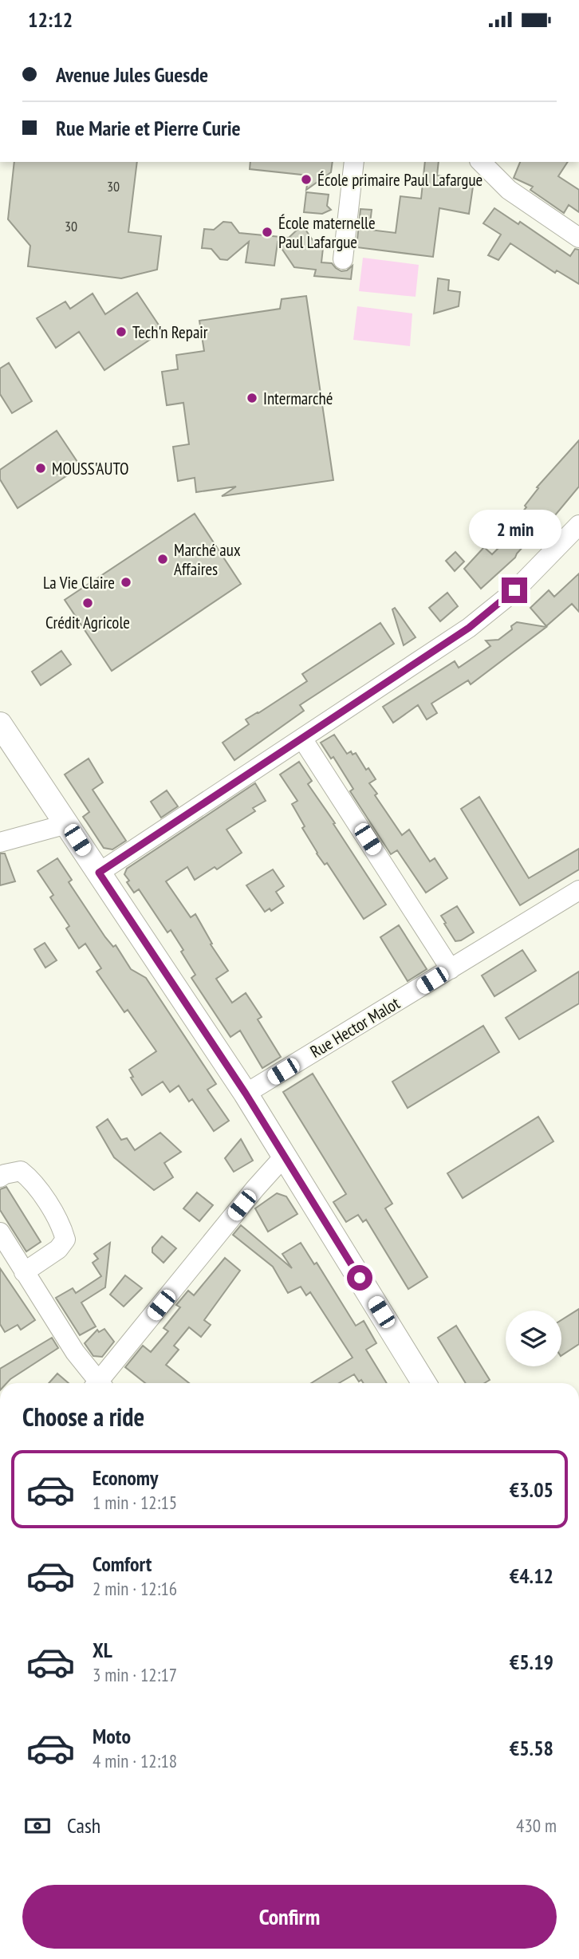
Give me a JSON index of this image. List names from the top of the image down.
{
  "streets": {
    "street": ["Rue Hector Malot"]
  },
  "places": [
    "École primaire Paul Lafargue",
    "École maternelle Paul Lafargue",
    "Tech'n Repair",
    "Intermarché",
    "MOUSS'AUTO",
    "Marché aux Affaires",
    "La Vie Claire",
    "Crédit Agricole"
  ],
  "house_numbers": ["30", "30"],
  "page": {
    "status": "12:12",
    "banner": ["Avenue Jules Guesde", "Rue Marie et Pierre Curie"],
    "bubble": "2 min",
    "heading": "Choose a ride",
    "list": [
      {
        "name": "Economy",
        "note": "1 min · 12:15",
        "value": "€3.05"
      },
      {
        "name": "Comfort",
        "note": "2 min · 12:16",
        "value": "€4.12"
      },
      {
        "name": "XL",
        "note": "3 min · 12:17",
        "value": "€5.19"
      },
      {
        "name": "Moto",
        "note": "4 min · 12:18",
        "value": "€5.58"
      }
    ],
    "pay": ["Cash", "430 m"],
    "buttons": "Confirm"
  }
}
